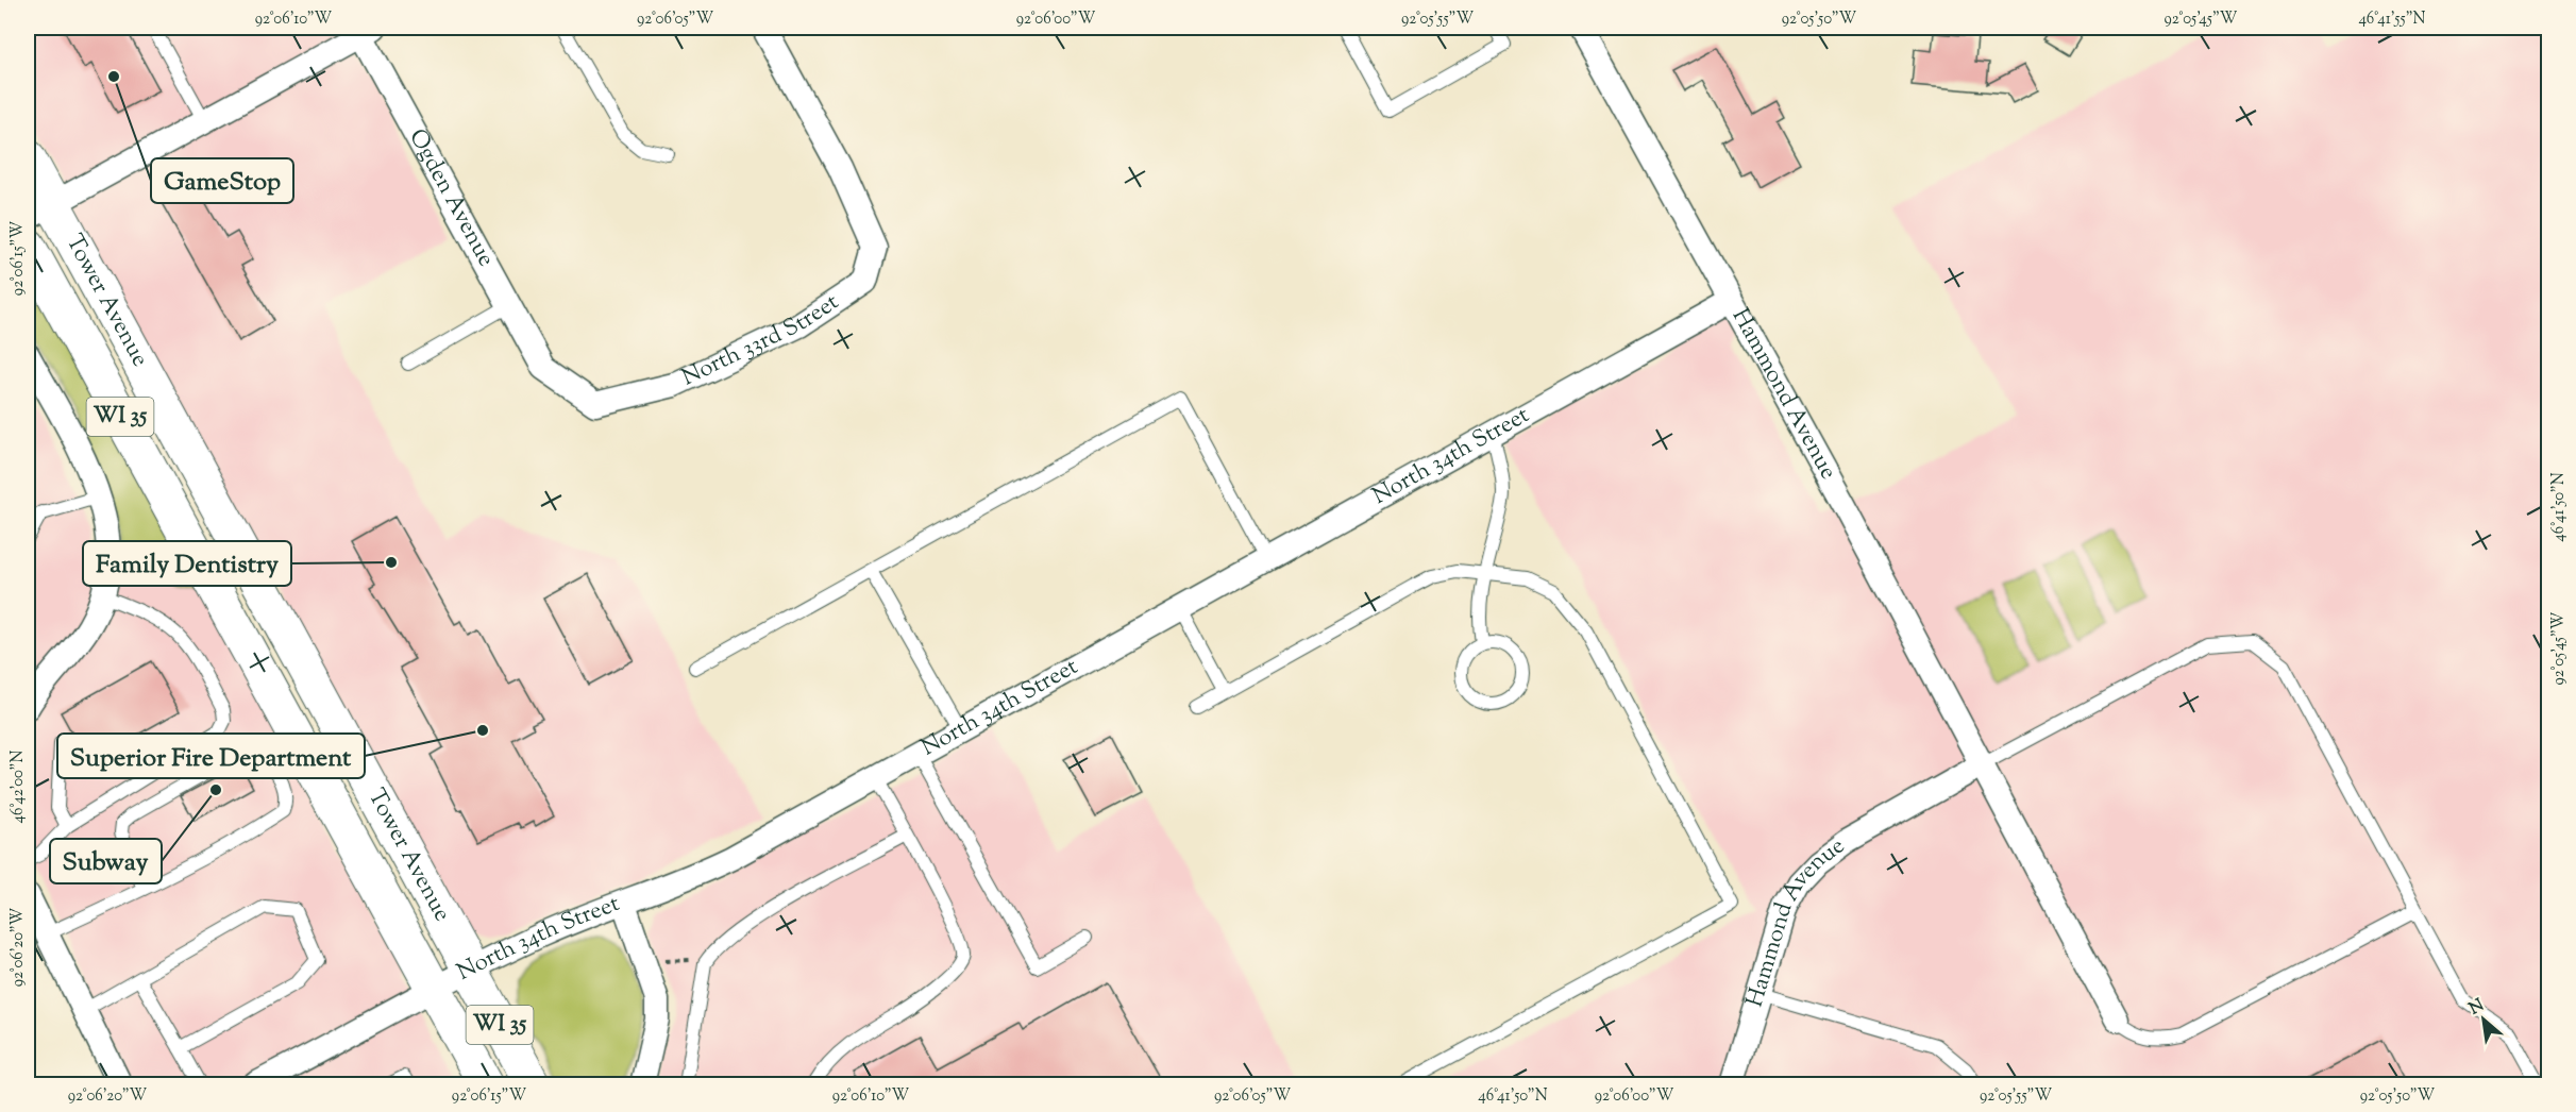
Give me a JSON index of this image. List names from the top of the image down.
{
  "streets": {
    "main road": ["Tower Avenue", "WI 35"],
    "street": [
      "Ogden Avenue",
      "North 33rd Street",
      "Hammond Avenue",
      "North 34th Street"
    ]
  },
  "crossings": [
    ["Ogden Avenue", "North 33rd Street"],
    ["Tower Avenue", "North 34th Street"],
    ["Hammond Avenue", "North 34th Street"]
  ],
  "places": [
    "GameStop",
    "Family Dentistry",
    "Superior Fire Department",
    "Subway"
  ],
  "north": "top left",
  "coordinates": [
    "92°06'10\"W",
    "92°06'05\"W",
    "92°06'00\"W",
    "92°05'55\"W",
    "92°05'50\"W",
    "92°05'45\"W",
    "46°41'55\"N",
    "92°06'15\"W",
    "46°41'50\"N",
    "46°42'00\"N",
    "92°06'20\"W"
  ]
}
